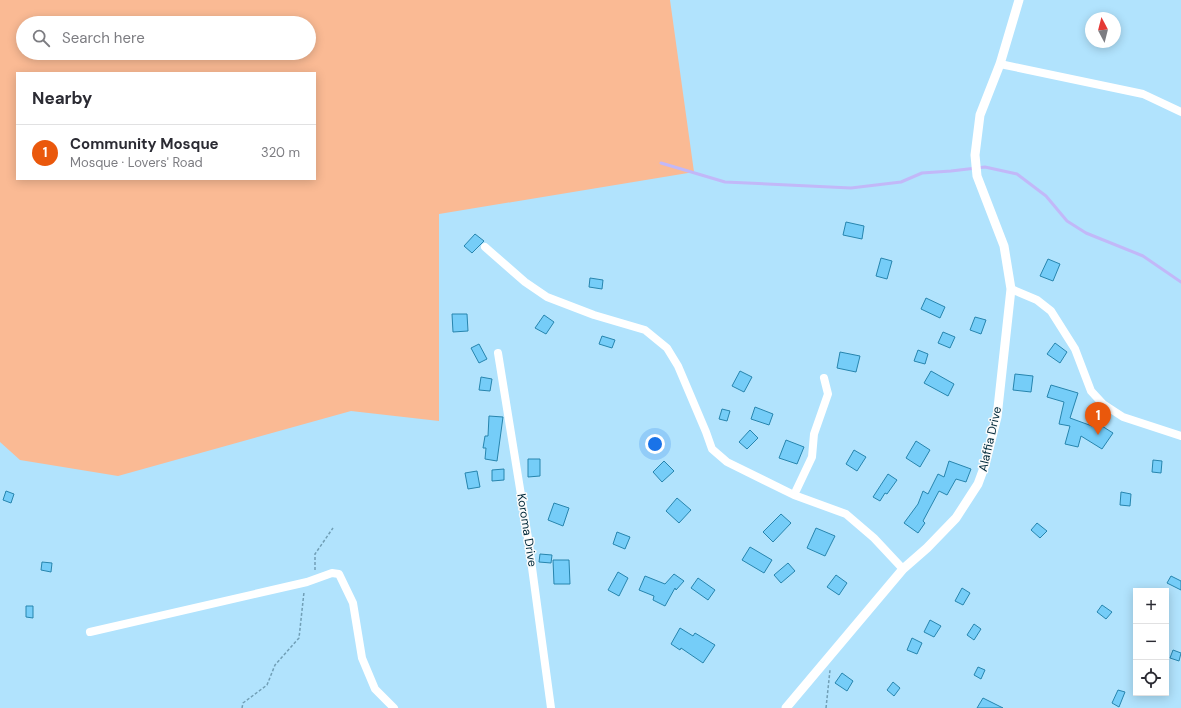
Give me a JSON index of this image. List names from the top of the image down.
{
  "streets": {
    "street": ["Alaffia Drive", "Koroma Drive"]
  },
  "north": "top",
  "page": {
    "search": "Search here",
    "heading": "Nearby",
    "list": [
      {
        "mark": "1",
        "name": "Community Mosque",
        "note": "Mosque · Lovers' Road",
        "value": "320 m"
      }
    ],
    "pins": "1",
    "map_buttons": ["+", "−"]
  }
}
